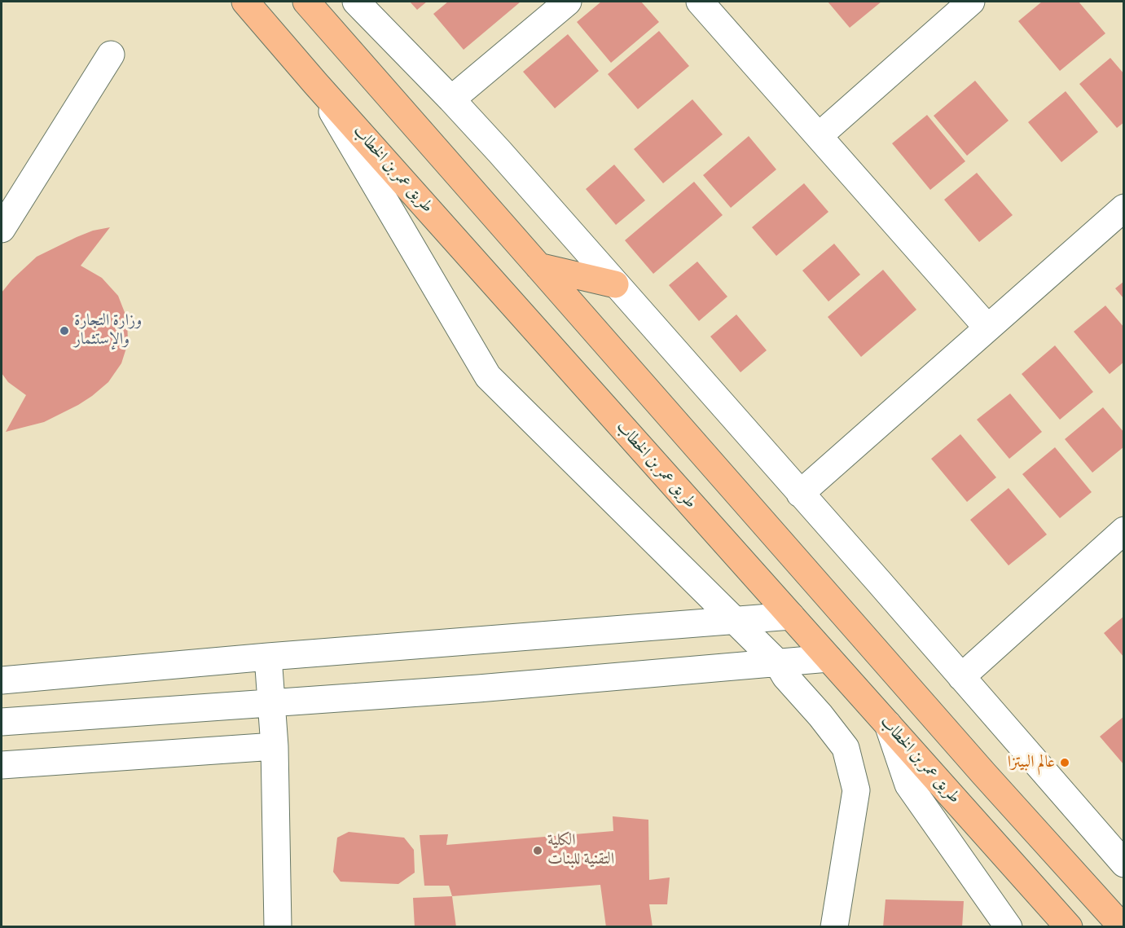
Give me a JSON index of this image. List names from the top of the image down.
{
  "streets": {
    "main road": ["طريق عمر بن الخطاب"]
  },
  "places": ["وزارة التجارة والإستثمار", "عالم البيتزا", "الكلية التقنية للبنات"]
}
